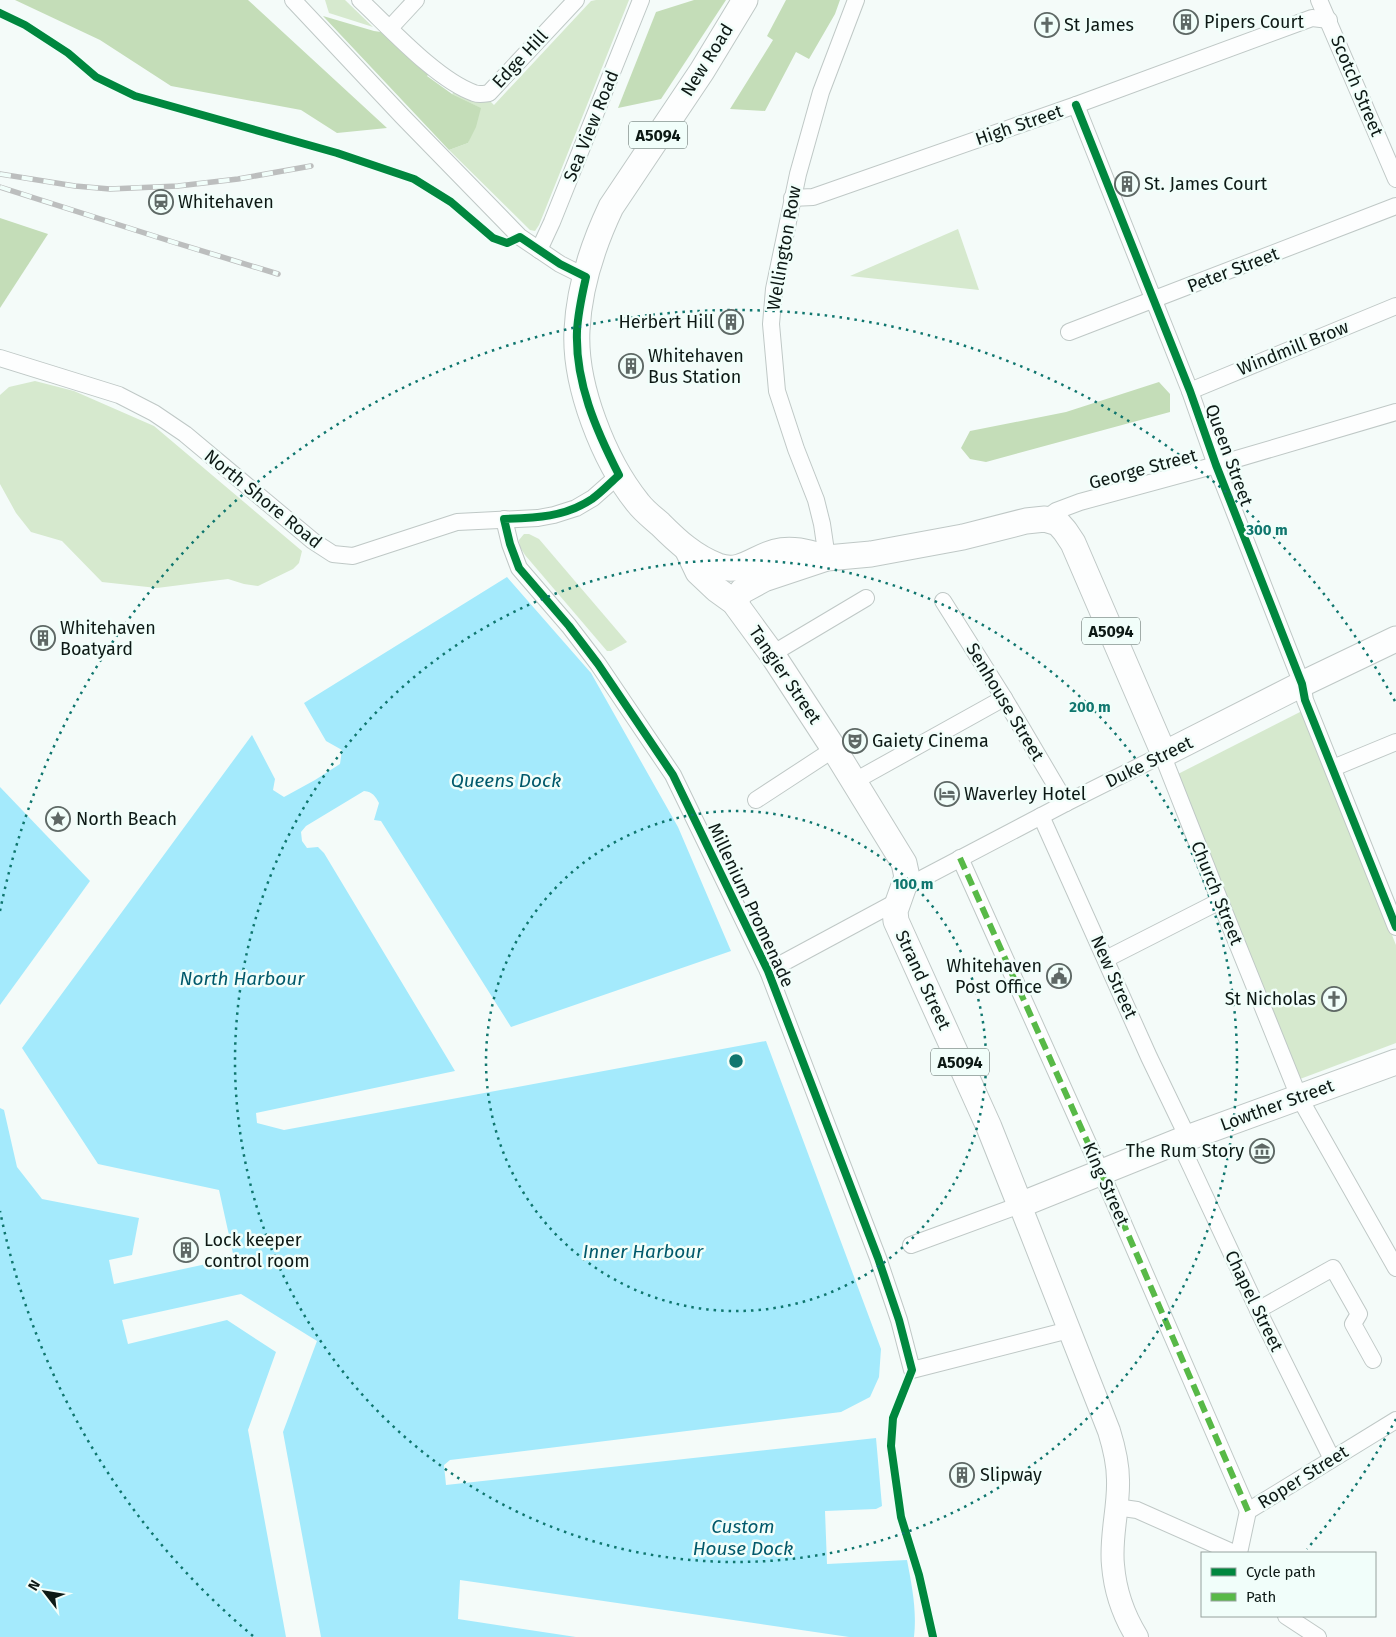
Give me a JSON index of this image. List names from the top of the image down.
{
  "streets": {
    "main road": [
      "New Road",
      "A5094",
      "George Street",
      "Tangier Street",
      "Duke Street",
      "Church Street",
      "Strand Street",
      "Lowther Street"
    ],
    "street": [
      "Edge Hill",
      "Scotch Street",
      "High Street",
      "Sea View Road",
      "Wellington Row",
      "Peter Street",
      "Windmill Brow",
      "Queen Street",
      "North Shore Road",
      "Senhouse Street",
      "Millenium Promenade",
      "New Street",
      "King Street",
      "Chapel Street",
      "Roper Street"
    ]
  },
  "crossings": [
    ["New Road", "A5094"],
    ["Scotch Street", "High Street"],
    ["High Street", "Wellington Row"],
    ["High Street", "Queen Street"],
    ["A5094", "George Street"],
    ["A5094", "North Shore Road"],
    ["A5094", "Tangier Street"],
    ["A5094", "Duke Street"],
    ["A5094", "Strand Street"],
    ["Wellington Row", "George Street"],
    ["Peter Street", "Queen Street"],
    ["Windmill Brow", "Queen Street"],
    ["Queen Street", "George Street"],
    ["Queen Street", "Duke Street"],
    ["George Street", "Tangier Street"],
    ["George Street", "Church Street"],
    ["North Shore Road", "Millenium Promenade"],
    ["Senhouse Street", "Duke Street"],
    ["Duke Street", "Church Street"],
    ["Duke Street", "Millenium Promenade"],
    ["Duke Street", "New Street"],
    ["Duke Street", "Strand Street"],
    ["Duke Street", "King Street"],
    ["Church Street", "Lowther Street"],
    ["New Street", "Lowther Street"],
    ["New Street", "Chapel Street"],
    ["Strand Street", "Lowther Street"],
    ["Lowther Street", "King Street"],
    ["Lowther Street", "Chapel Street"],
    ["King Street", "Roper Street"],
    ["Chapel Street", "Roper Street"]
  ],
  "water": [
    "Queens Dock",
    "North Harbour",
    "Inner Harbour",
    "Custom House Dock"
  ],
  "places": {
    "building": [
      "Pipers Court",
      "St. James Court",
      "Herbert Hill",
      "Whitehaven Bus Station",
      "Whitehaven Boatyard",
      "Lock keeper control room",
      "Slipway"
    ],
    "church": ["St James", "St Nicholas"],
    "station": ["Whitehaven"],
    "theatre": ["Gaiety Cinema"],
    "hotel": ["Waverley Hotel"],
    "place": ["North Beach"],
    "public building": ["Whitehaven Post Office"],
    "museum": ["The Rum Story"]
  },
  "legend": ["Cycle path", "Path"],
  "north": "top left",
  "rings": ["300 m", "200 m", "100 m"]
}
